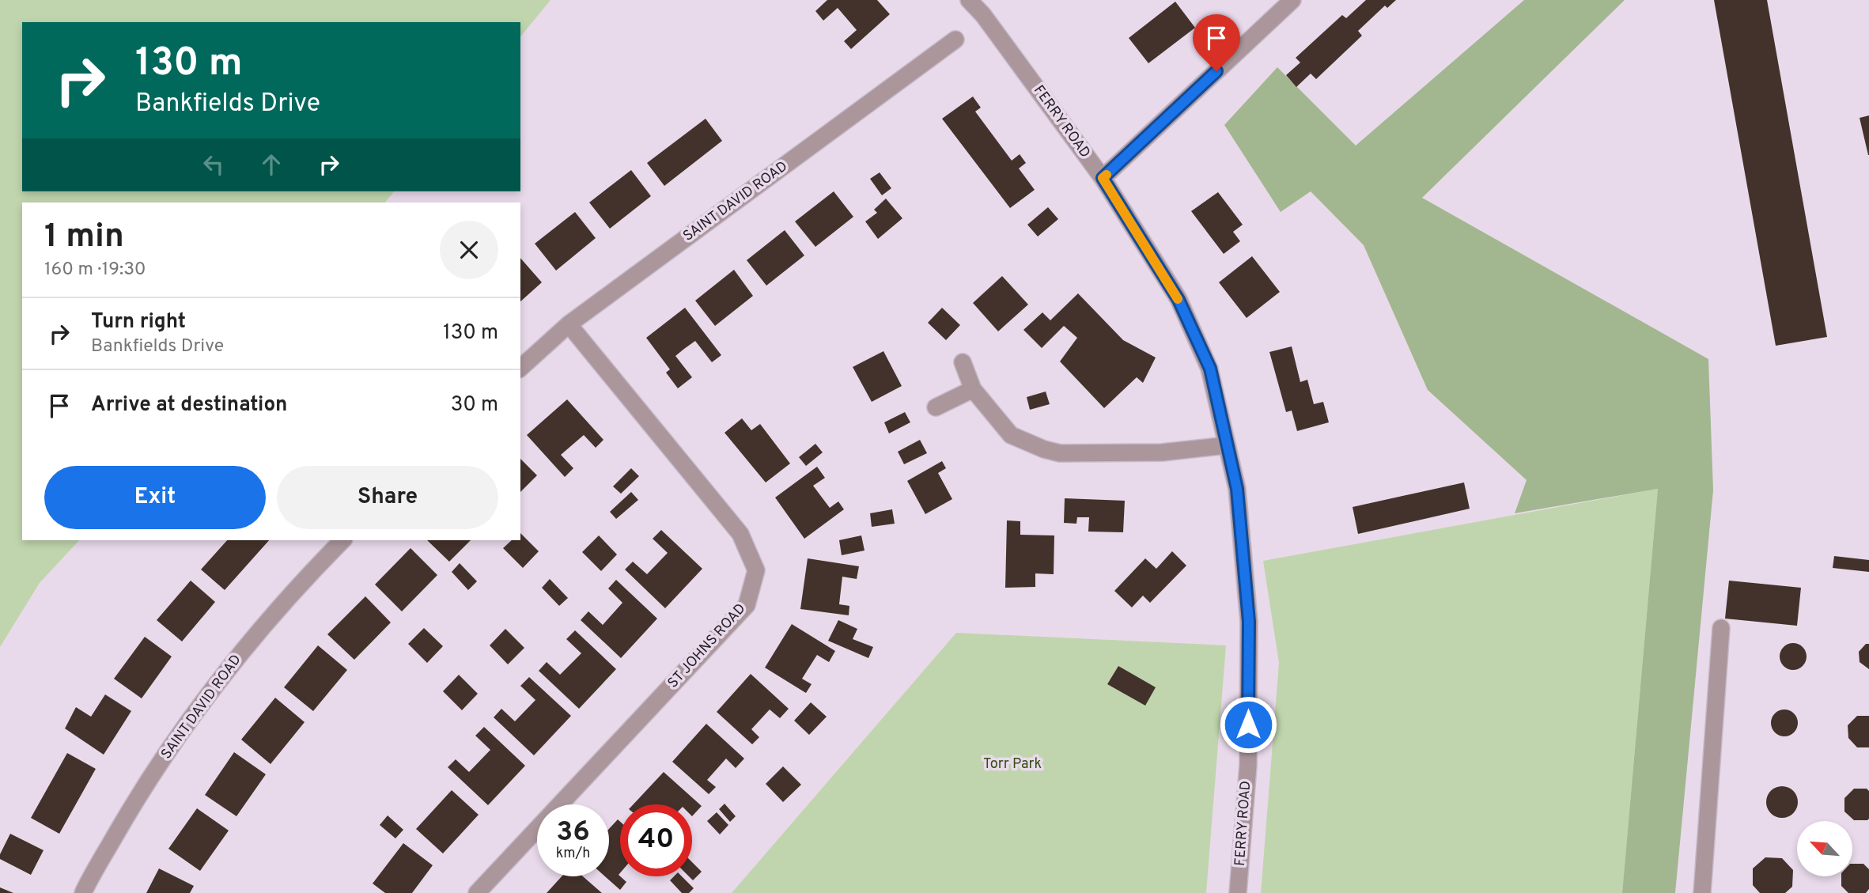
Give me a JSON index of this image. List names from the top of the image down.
{
  "streets": {
    "street": ["FERRY ROAD", "SAINT DAVID ROAD", "ST JOHNS ROAD"]
  },
  "crossings": [
    ["SAINT DAVID ROAD", "ST JOHNS ROAD"]
  ],
  "parks": ["Torr Park"],
  "north": "top left",
  "page": {
    "turn": ["130 m", "Bankfields Drive"],
    "heading": ["1 min", "160 m · 19:30"],
    "list": [
      {
        "name": "Turn right",
        "note": "Bankfields Drive",
        "value": "130 m"
      },
      {
        "name": "Arrive at destination",
        "value": "30 m"
      }
    ],
    "buttons": ["Exit", "Share"],
    "speed": "36 km/h",
    "limit": "40"
  }
}
